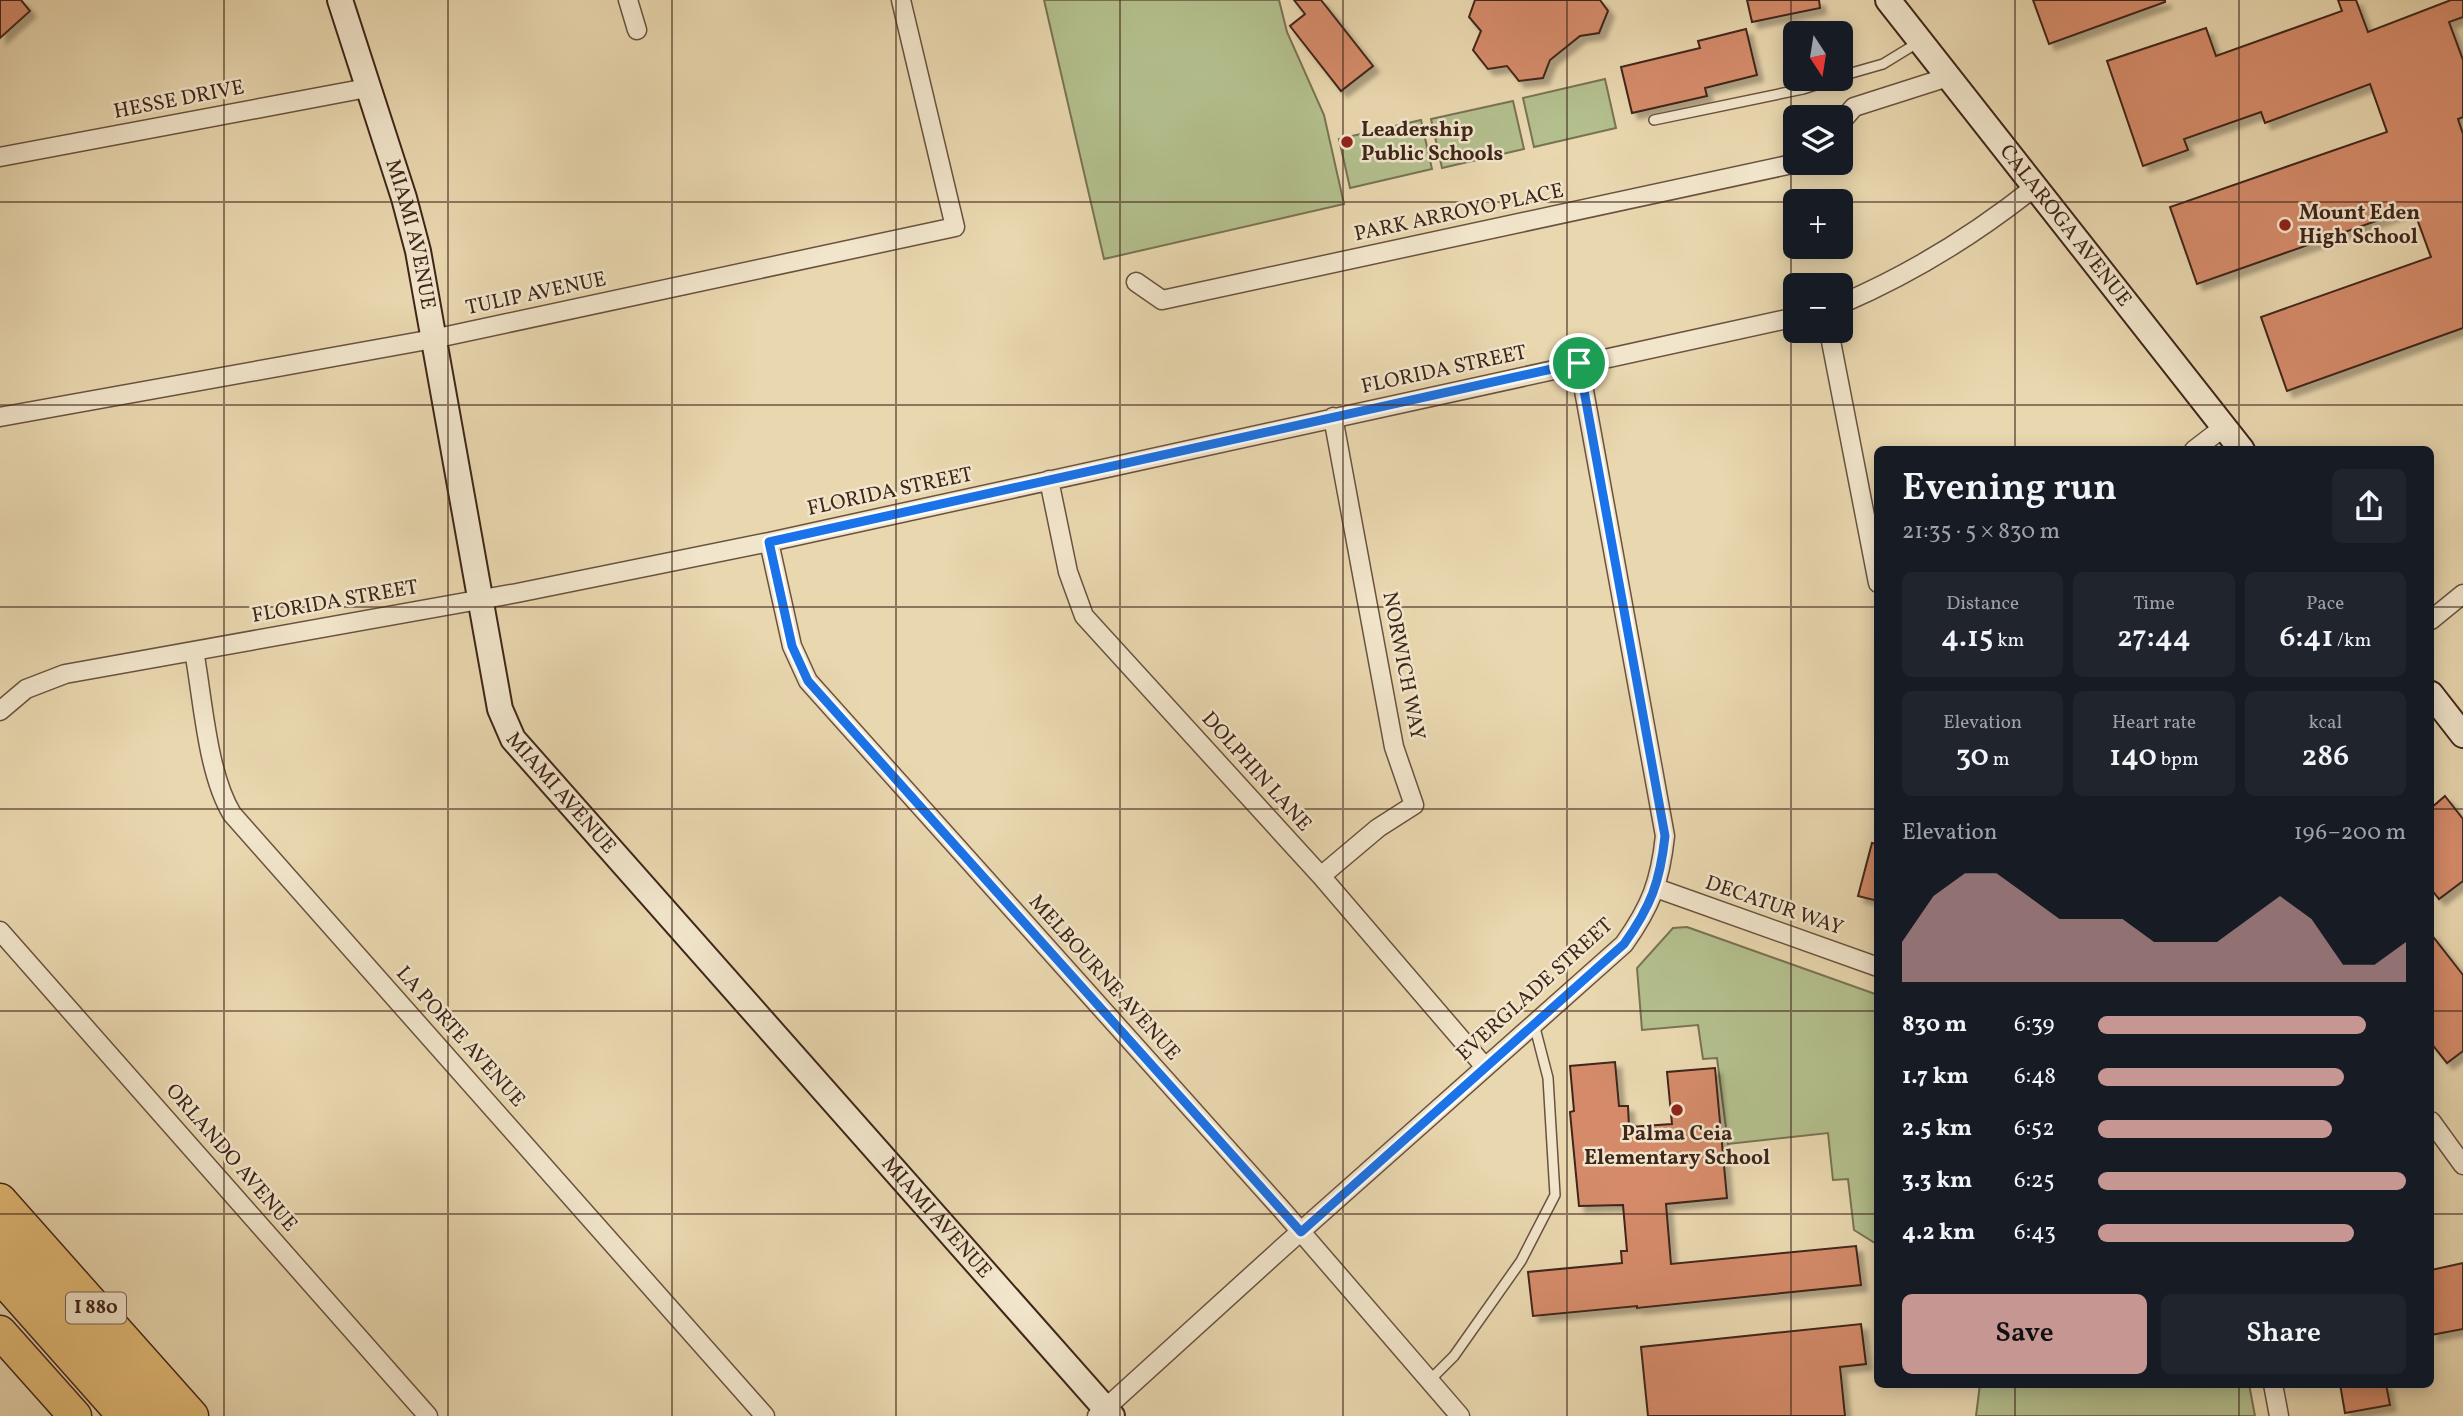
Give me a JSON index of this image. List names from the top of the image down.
{
  "streets": {
    "highway": ["I 880"],
    "street": [
      "HESSE DRIVE",
      "PARK ARROYO PLACE",
      "CALAROGA AVENUE",
      "MIAMI AVENUE",
      "TULIP AVENUE",
      "FLORIDA STREET",
      "NORWICH WAY",
      "DOLPHIN LANE",
      "DECATUR WAY",
      "MELBOURNE AVENUE",
      "EVERGLADE STREET",
      "LA PORTE AVENUE",
      "ORLANDO AVENUE"
    ]
  },
  "crossings": [
    ["HESSE DRIVE", "MIAMI AVENUE"],
    ["MIAMI AVENUE", "TULIP AVENUE"],
    ["MIAMI AVENUE", "FLORIDA STREET"],
    ["MIAMI AVENUE", "EVERGLADE STREET"],
    ["FLORIDA STREET", "NORWICH WAY"],
    ["FLORIDA STREET", "DOLPHIN LANE"],
    ["FLORIDA STREET", "MELBOURNE AVENUE"],
    ["FLORIDA STREET", "EVERGLADE STREET"],
    ["FLORIDA STREET", "LA PORTE AVENUE"],
    ["NORWICH WAY", "DOLPHIN LANE"],
    ["DOLPHIN LANE", "EVERGLADE STREET"],
    ["DECATUR WAY", "EVERGLADE STREET"],
    ["MELBOURNE AVENUE", "EVERGLADE STREET"]
  ],
  "places": ["Leadership Public Schools", "Mount Eden High School", "Palma Ceia Elementary School"],
  "north": "bottom",
  "page": {
    "map_buttons": ["+", "−"],
    "heading": ["Evening run", "21:35 · 5 × 830 m"],
    "stats": [
      ["Distance", "4.15 km"],
      ["Time", "27:44"],
      ["Pace", "6:41 /km"],
      ["Elevation", "30 m"],
      ["Heart rate", "140 bpm"],
      ["kcal", "286"]
    ],
    "chart": ["Elevation", "196–200 m"],
    "list": [
      {
        "name": "830 m",
        "note": "6:39"
      },
      {
        "name": "1.7 km",
        "note": "6:48"
      },
      {
        "name": "2.5 km",
        "note": "6:52"
      },
      {
        "name": "3.3 km",
        "note": "6:25"
      },
      {
        "name": "4.2 km",
        "note": "6:43"
      }
    ],
    "buttons": ["Save", "Share"]
  }
}
